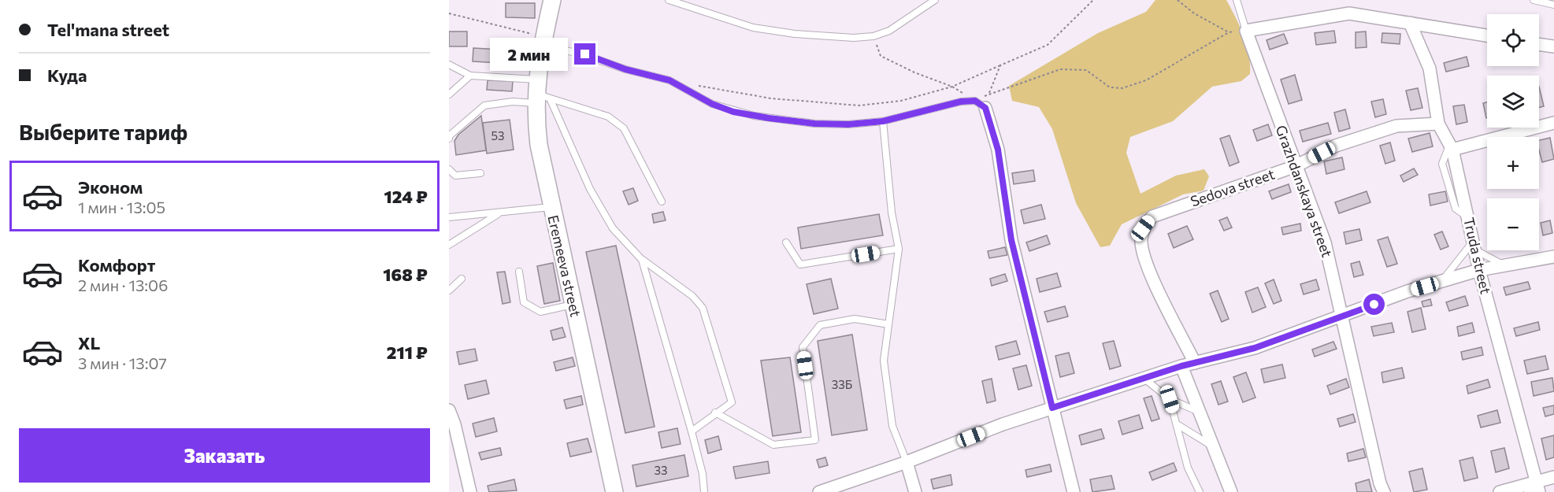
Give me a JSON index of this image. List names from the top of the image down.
{
  "streets": {
    "street": [
      "Sedova street",
      "Grazhdanskaya street",
      "Truda street",
      "Eremeeva street"
    ]
  },
  "crossings": [
    ["Sedova street", "Grazhdanskaya street"],
    ["Sedova street", "Truda street"]
  ],
  "house_numbers": ["53", "33Б", "33"],
  "page": {
    "banner": ["Tel'mana street", "Куда"],
    "map_buttons": ["+", "−"],
    "bubble": "2 мин",
    "heading": "Выберите тариф",
    "list": [
      {
        "name": "Эконом",
        "note": "1 мин · 13:05",
        "value": "124 ₽"
      },
      {
        "name": "Комфорт",
        "note": "2 мин · 13:06",
        "value": "168 ₽"
      },
      {
        "name": "XL",
        "note": "3 мин · 13:07",
        "value": "211 ₽"
      }
    ],
    "buttons": "Заказать"
  }
}
